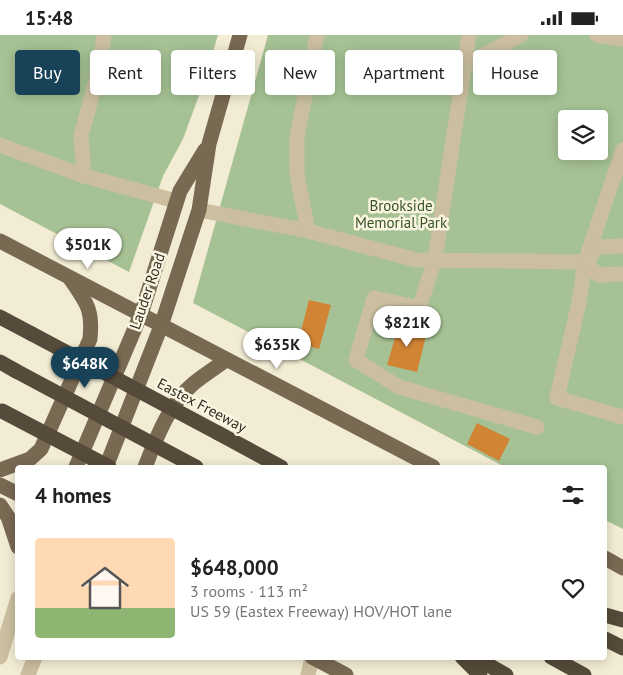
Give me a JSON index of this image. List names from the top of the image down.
{
  "streets": {
    "highway": ["Eastex Freeway"],
    "main road": ["Lauder Road"]
  },
  "parks": ["Brookside Memorial Park"],
  "page": {
    "status": "15:48",
    "chip": [
      "Buy",
      "Rent",
      "Filters",
      "New",
      "Apartment",
      "House"
    ],
    "price": [
      "$501K",
      "$821K",
      "$635K",
      "$648K"
    ],
    "heading": "4 homes",
    "list": [
      {
        "name": "$648,000",
        "note": "3 rooms · 113 m² · US 59 (Eastex Freeway) HOV/HOT lane"
      }
    ]
  }
}
